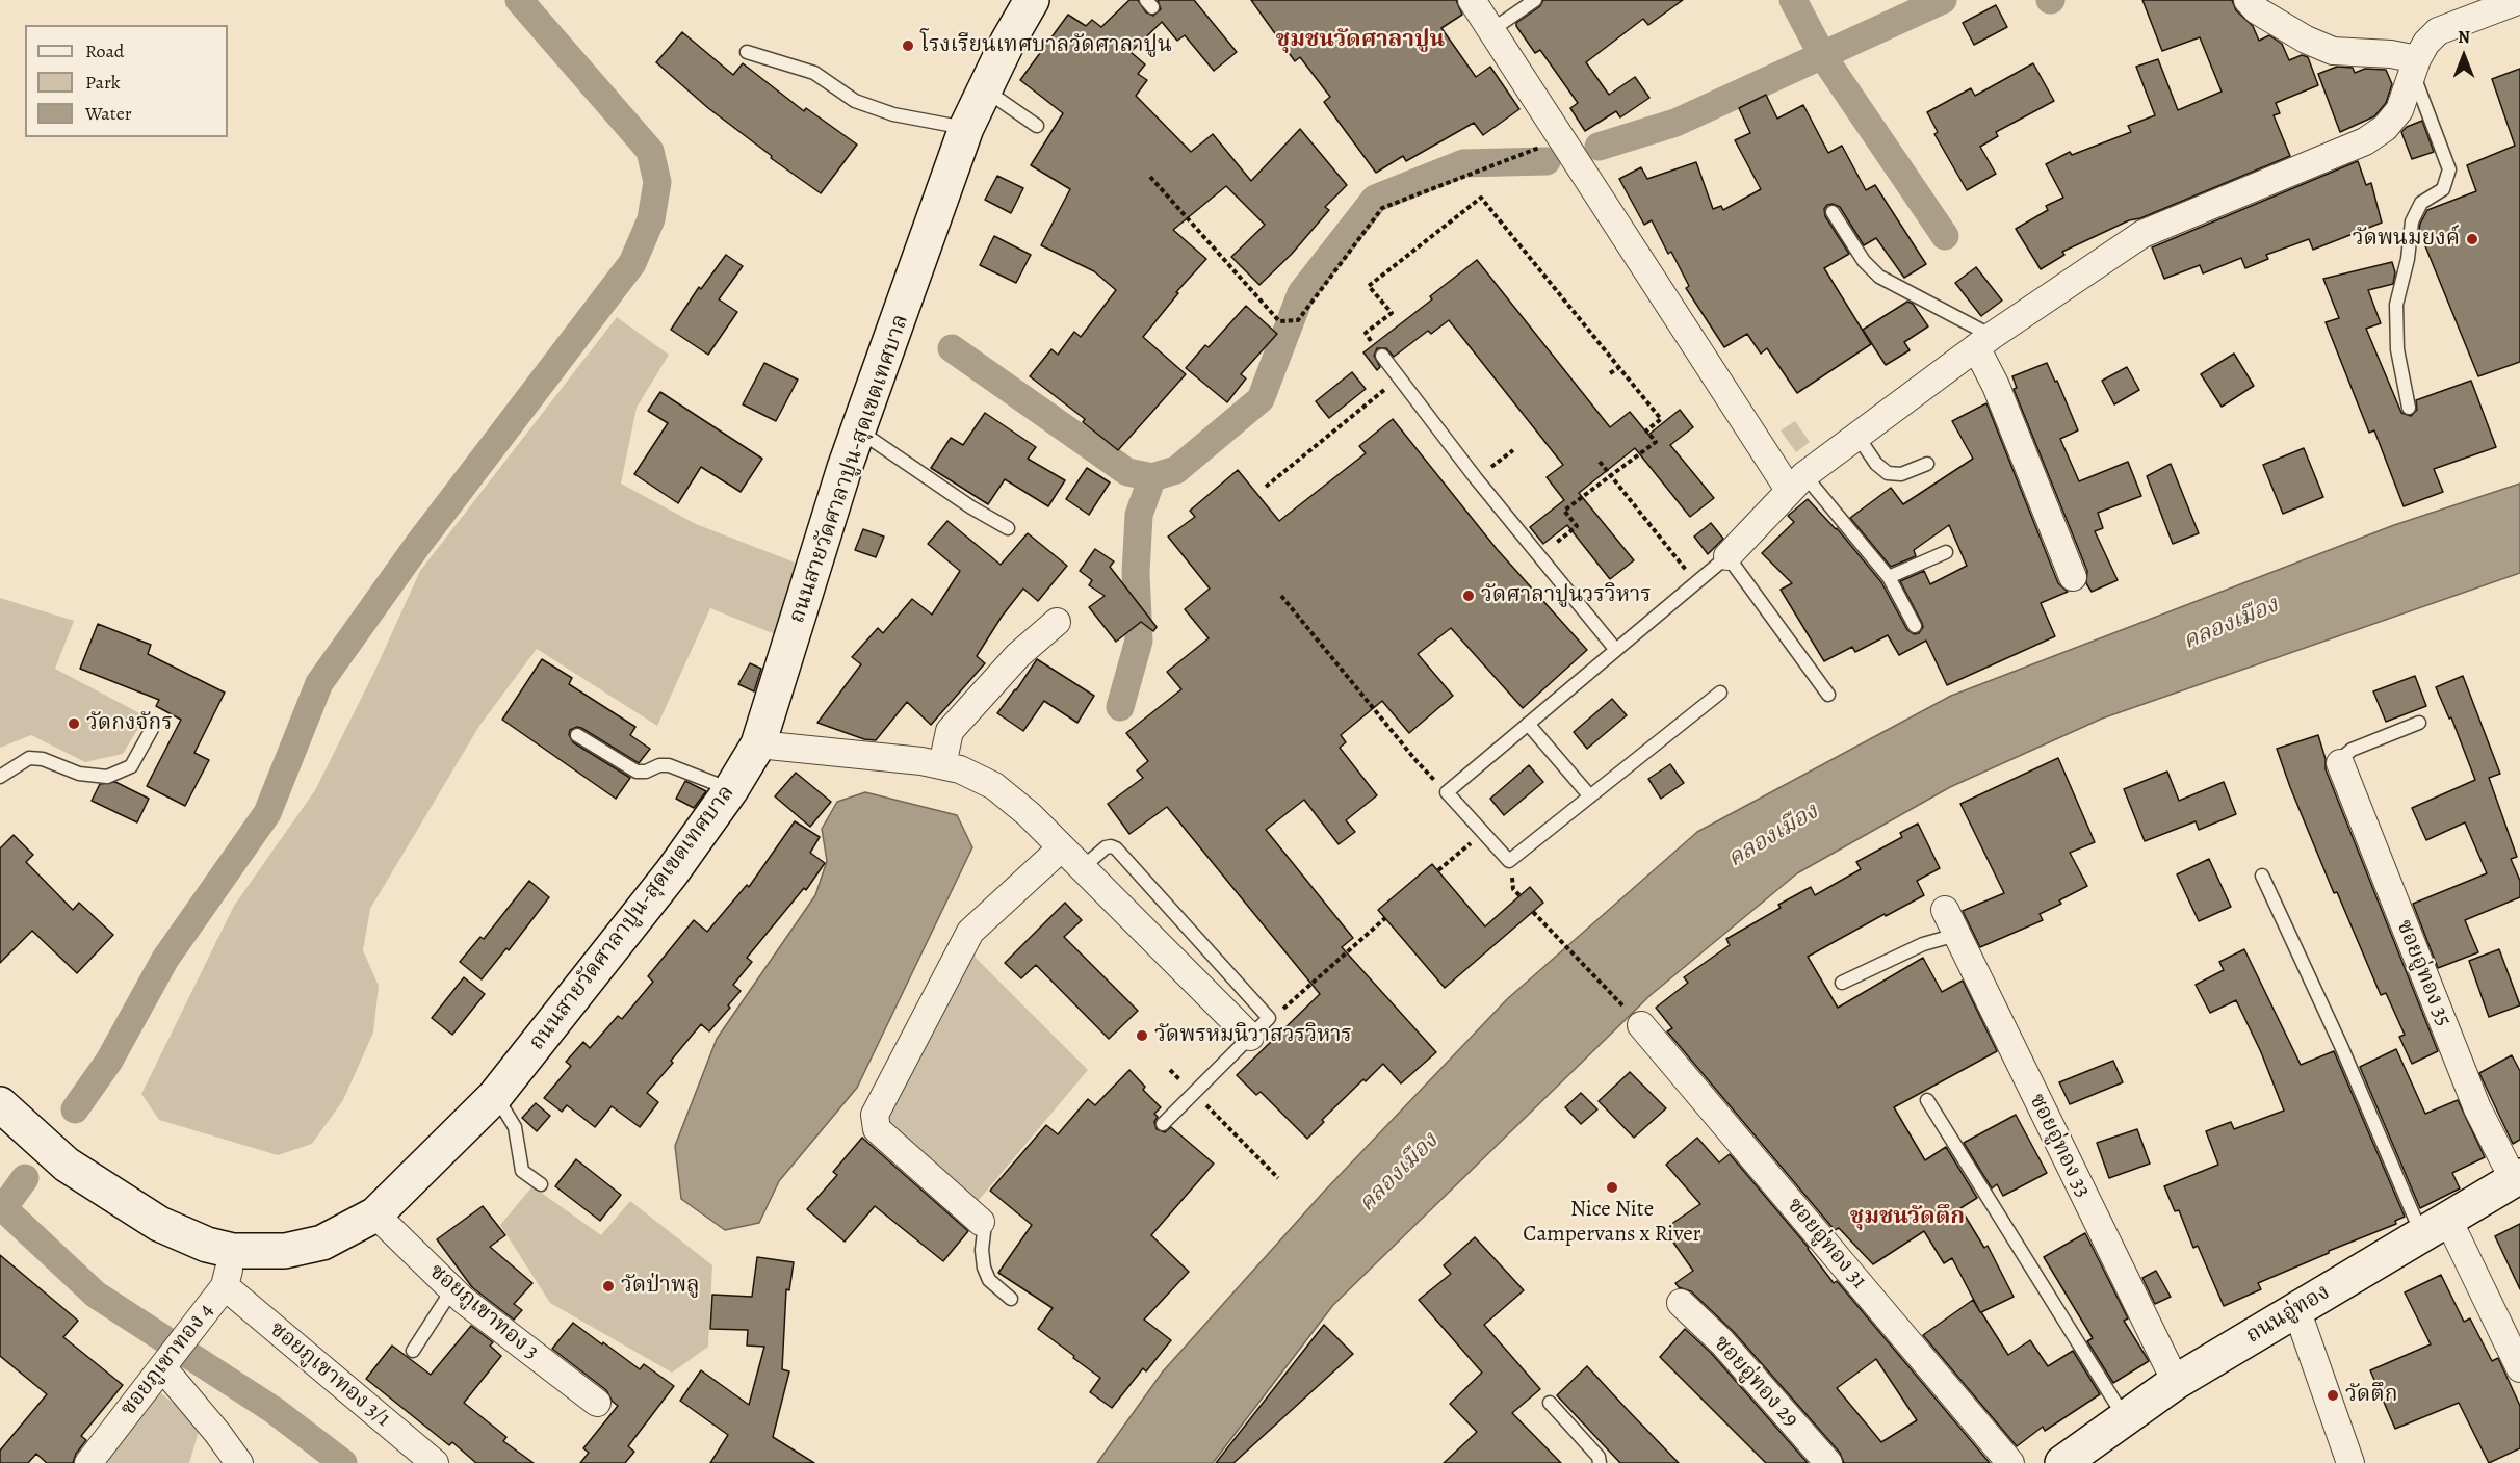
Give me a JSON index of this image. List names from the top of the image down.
{
  "streets": {
    "street": [
      "ถนนสายวัดศาลาปูน-สุดเขตเทศบาล",
      "ซอยอู่ทอง 35",
      "ซอยอู่ทอง 33",
      "ซอยอู่ทอง 31",
      "ซอยภูเขาทอง 3",
      "ถนนอู่ทอง",
      "ซอยภูเขาทอง 4",
      "ซอยภูเขาทอง 3/1",
      "ซอยอู่ทอง 29"
    ]
  },
  "crossings": [
    ["ถนนสายวัดศาลาปูน-สุดเขตเทศบาล", "ซอยภูเขาทอง 3"],
    ["ถนนสายวัดศาลาปูน-สุดเขตเทศบาล", "ซอยภูเขาทอง 4"],
    ["ซอยอู่ทอง 35", "ถนนอู่ทอง"],
    ["ซอยอู่ทอง 33", "ถนนอู่ทอง"],
    ["ซอยภูเขาทอง 4", "ซอยภูเขาทอง 3/1"]
  ],
  "districts": ["ชุมชนวัดศาลาปูน", "ชุมชนวัดตึก"],
  "water": ["คลองเมือง"],
  "places": [
    "โรงเรียนเทศบาลวัดศาลาปูน",
    "วัดพนมยงค์",
    "วัดศาลาปูนวรวิหาร",
    "วัดกงจักร",
    "วัดพรหมนิวาสวรวิหาร",
    "Nice Nite Campervans x River",
    "วัดป่าพลู",
    "วัดตึก"
  ],
  "legend": ["Road", "Park", "Water"],
  "north": "top"
}
